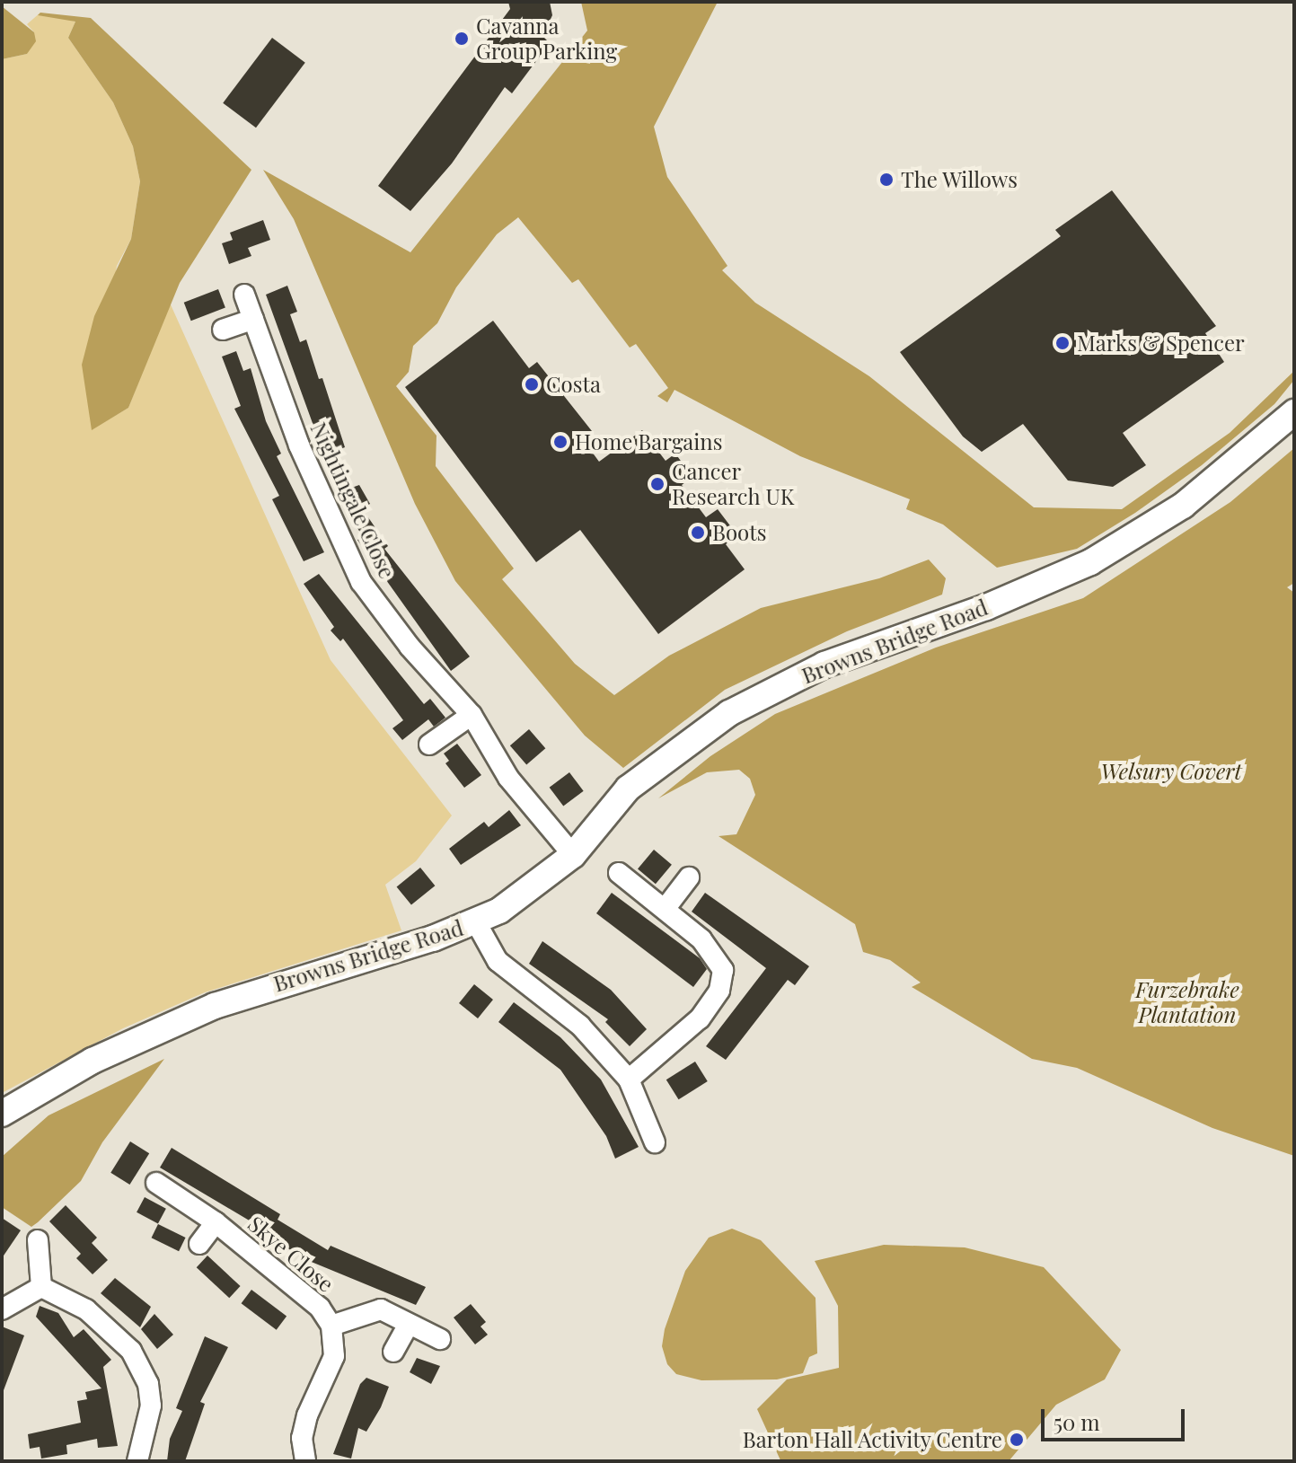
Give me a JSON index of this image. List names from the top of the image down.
{
  "streets": {
    "street": ["Nightingale Close", "Browns Bridge Road", "Skye Close"]
  },
  "crossings": [
    ["Nightingale Close", "Browns Bridge Road"]
  ],
  "parks": ["Welsury Covert", "Furzebrake Plantation"],
  "places": [
    "Cavanna Group Parking",
    "The Willows",
    "Marks & Spencer",
    "Costa",
    "Home Bargains",
    "Cancer Research UK",
    "Boots",
    "Barton Hall Activity Centre"
  ],
  "scale_bar": "50 m"
}
